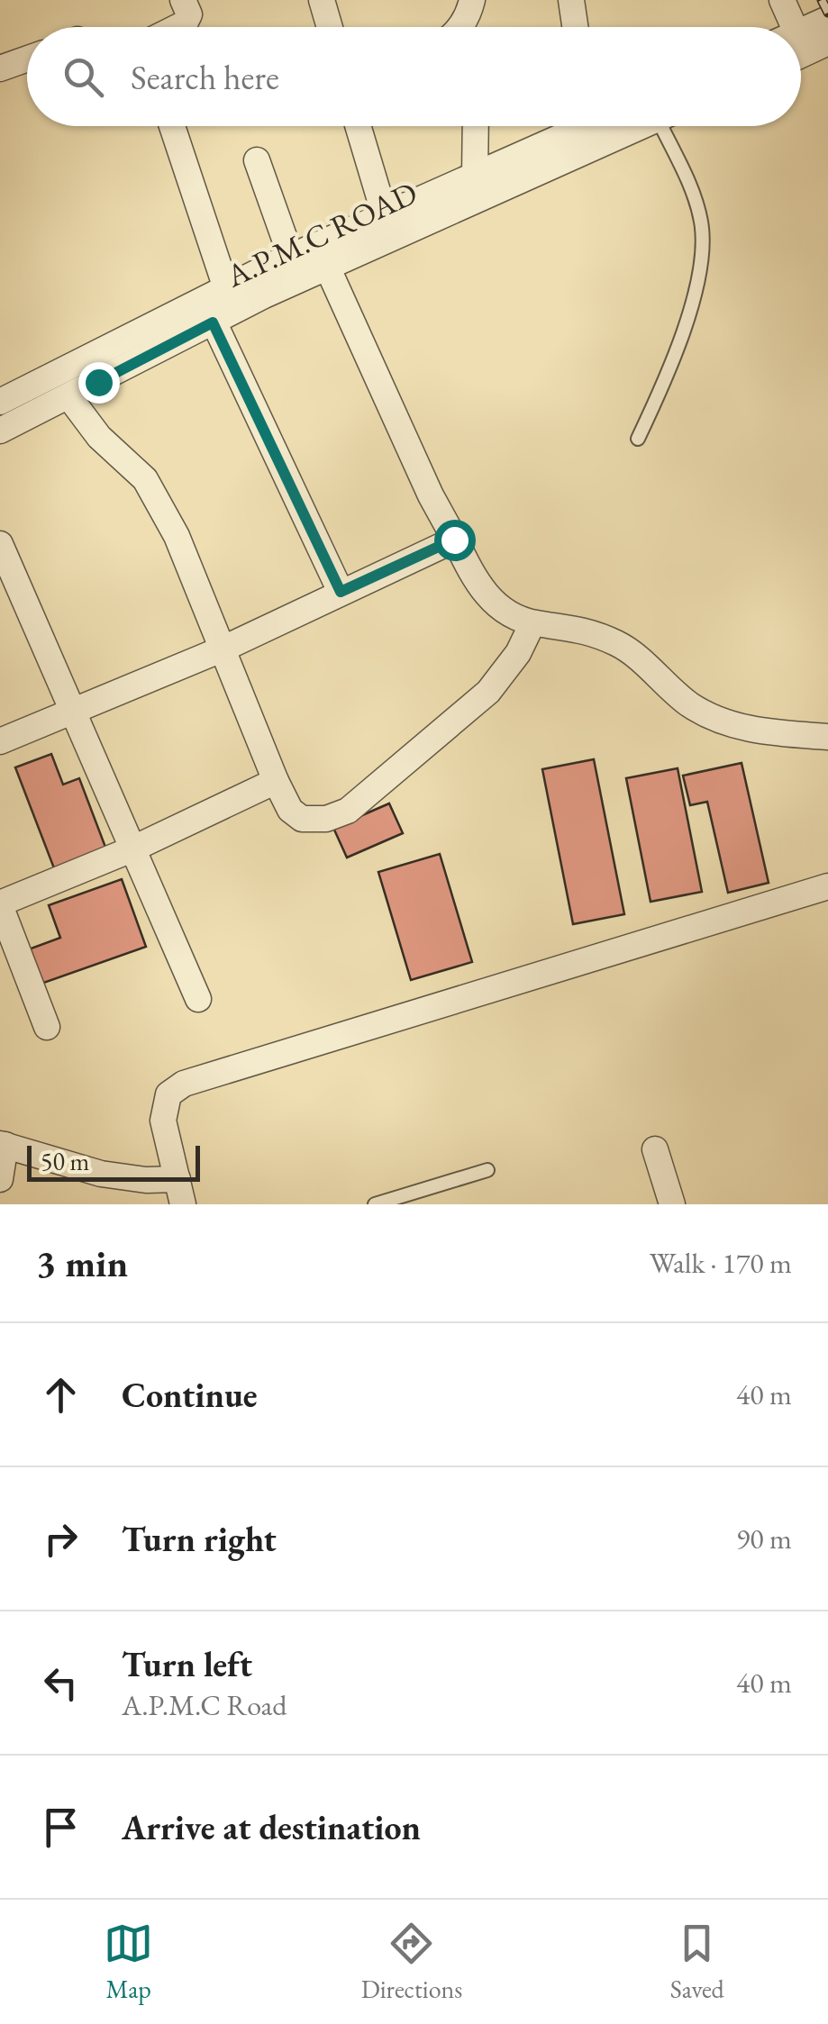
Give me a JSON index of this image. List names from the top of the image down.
{
  "streets": {
    "street": ["A.P.M.C ROAD"]
  },
  "scale_bar": "50 m",
  "page": {
    "search": "Search here",
    "scale": "50 m",
    "heading": ["3 min", "Walk · 170 m"],
    "list": [
      ["Continue", "40 m"],
      ["Turn right", "90 m"],
      ["Turn left", "A.P.M.C Road", "40 m"],
      "Arrive at destination"
    ],
    "nav": ["Map", "Directions", "Saved"]
  }
}
